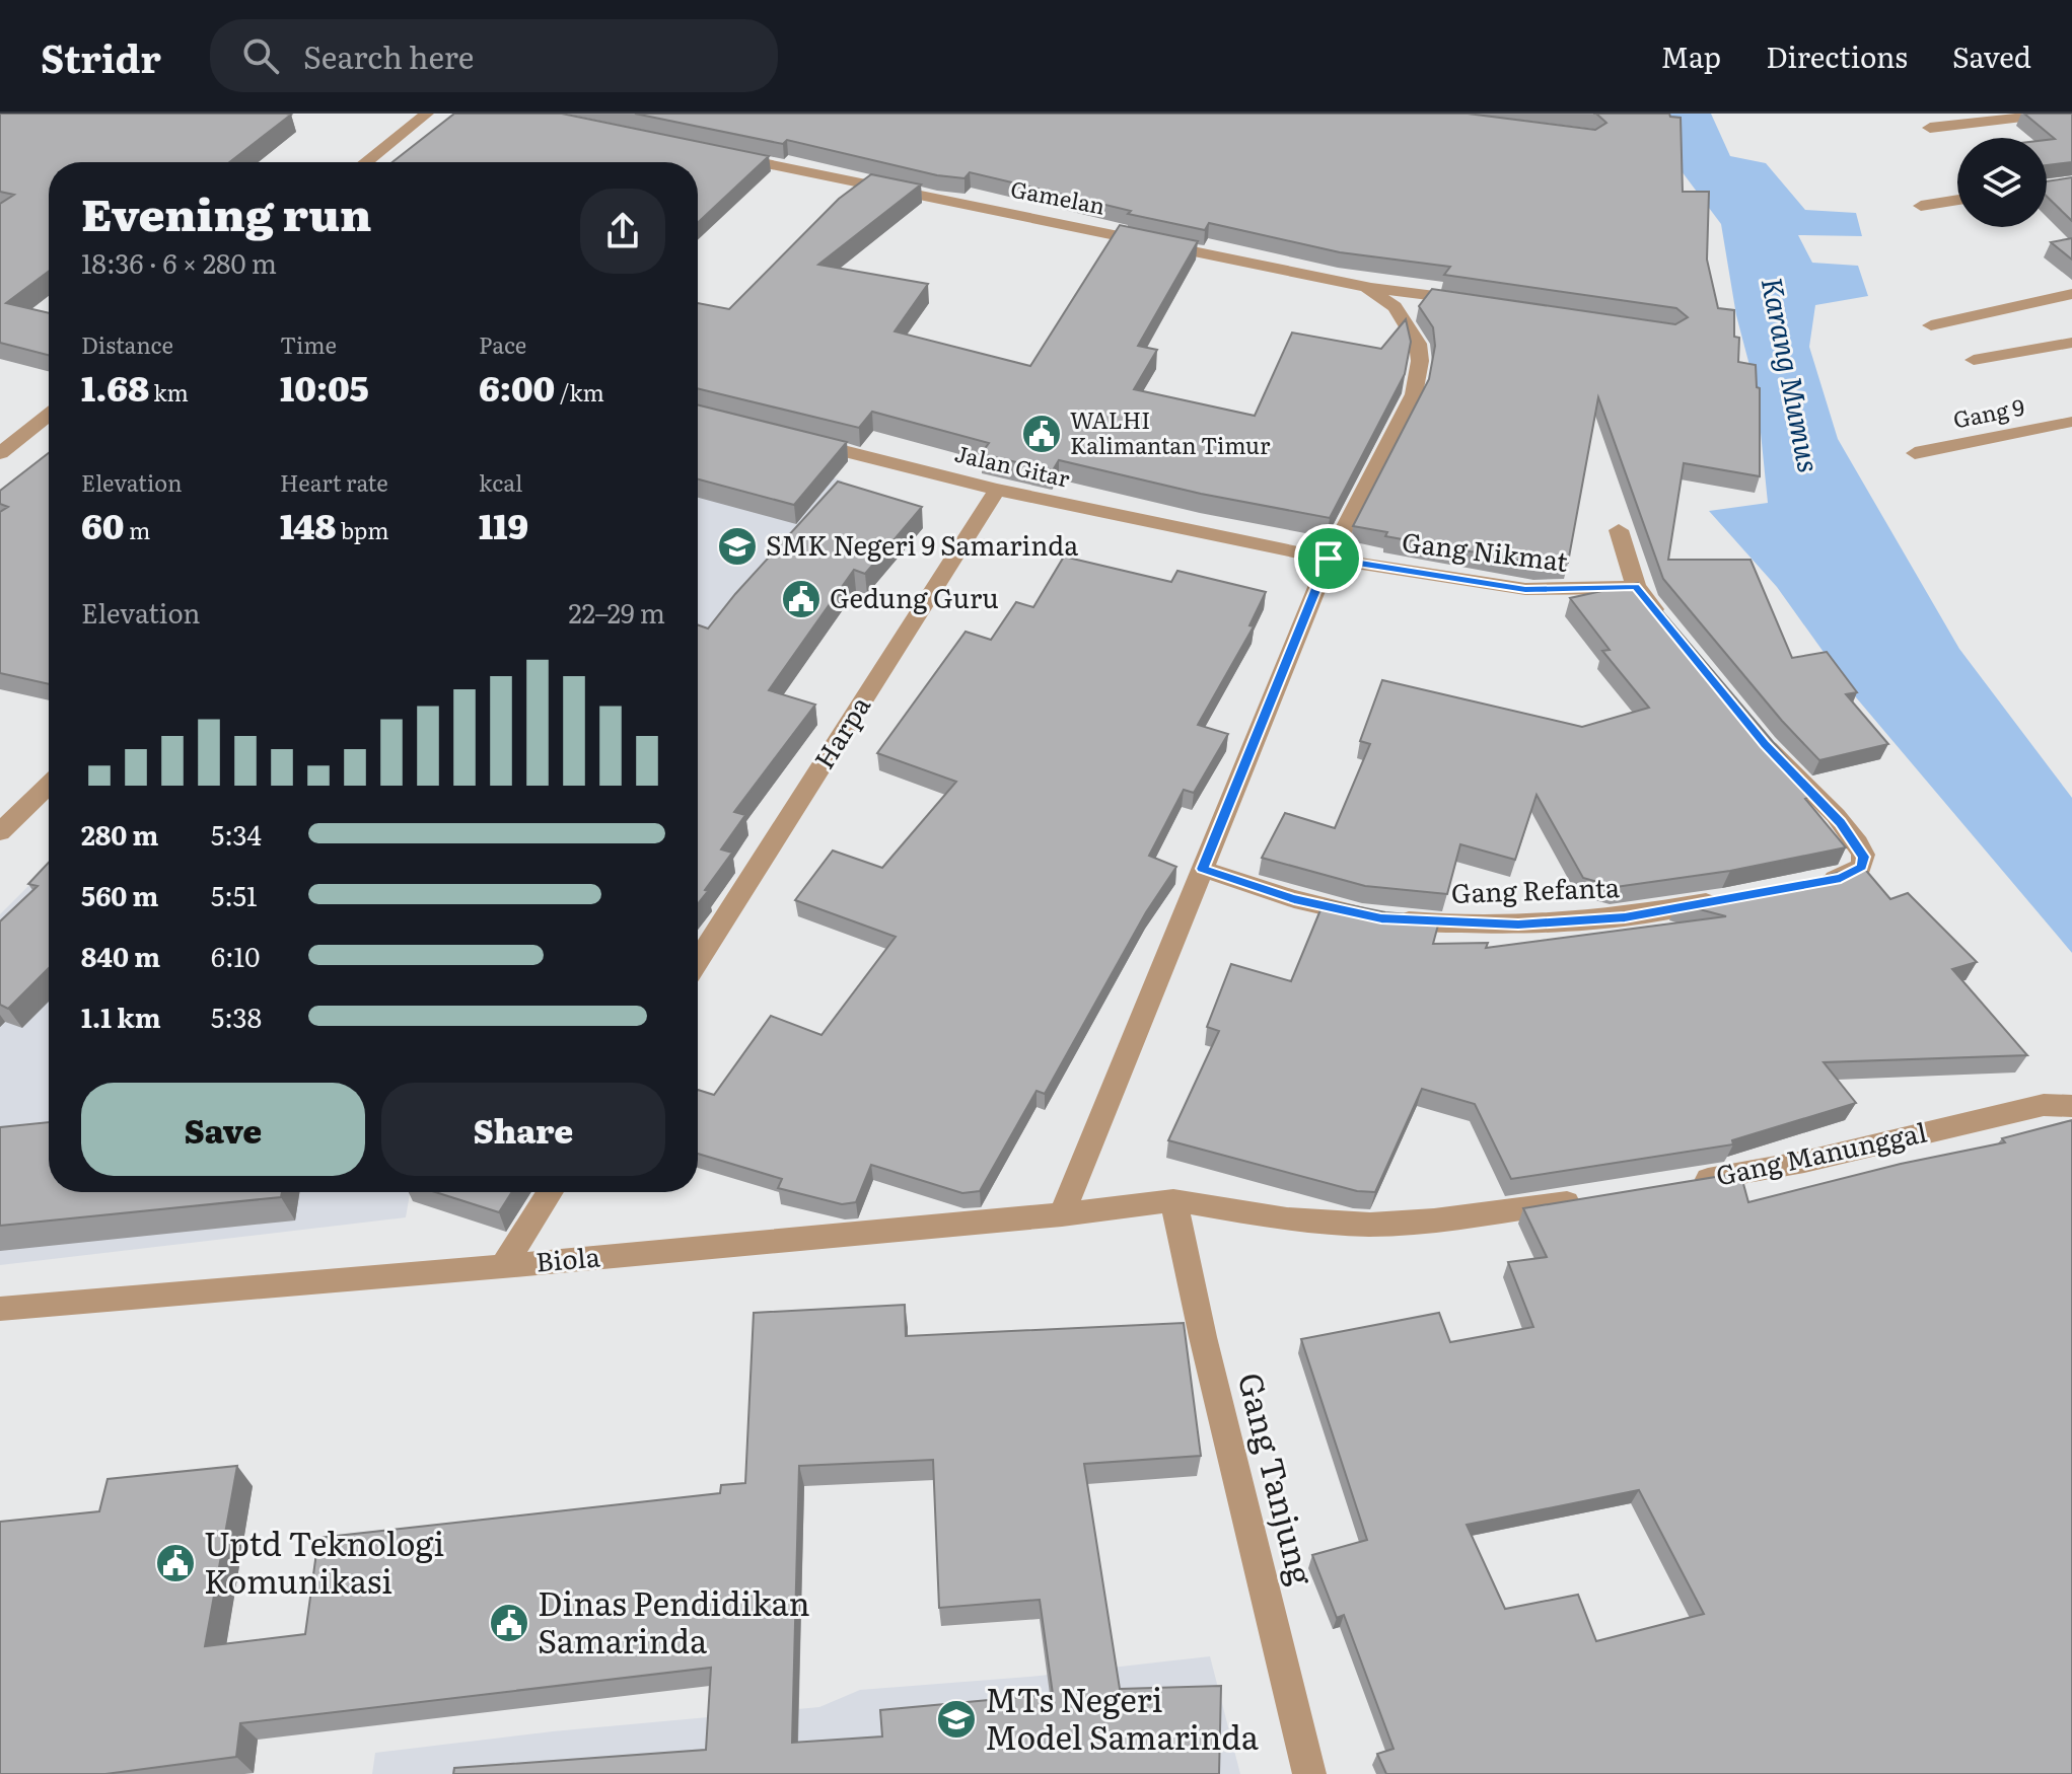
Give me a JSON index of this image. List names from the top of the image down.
{
  "streets": {
    "street": [
      "Gamelan",
      "Gang 9",
      "Jalan Gitar",
      "Gang Nikmat",
      "Harpa",
      "Gang Refanta",
      "Gang Manunggal",
      "Biola",
      "Gang Tanjung"
    ]
  },
  "crossings": [
    ["Gamelan", "Jalan Gitar"],
    ["Gamelan", "Gang Nikmat"],
    ["Gamelan", "Gang Refanta"],
    ["Gamelan", "Biola"],
    ["Jalan Gitar", "Gang Nikmat"],
    ["Jalan Gitar", "Harpa"],
    ["Biola", "Gang Tanjung"]
  ],
  "water": ["Karang Mumus"],
  "places": {
    "public building": [
      "WALHI Kalimantan Timur",
      "Gedung Guru",
      "Uptd Teknologi Komunikasi",
      "Dinas Pendidikan Samarinda"
    ],
    "school or university": ["SMK Negeri 9 Samarinda", "MTs Negeri Model Samarinda"]
  },
  "page": {
    "header": "Stridr",
    "search": "Search here",
    "nav": ["Map", "Directions", "Saved"],
    "heading": ["Evening run", "18:36 · 6 × 280 m"],
    "stats": [
      ["Distance", "1.68 km"],
      ["Time", "10:05"],
      ["Pace", "6:00 /km"],
      ["Elevation", "60 m"],
      ["Heart rate", "148 bpm"],
      ["kcal", "119"]
    ],
    "chart": ["Elevation", "22–29 m"],
    "list": [
      {
        "name": "280 m",
        "note": "5:34"
      },
      {
        "name": "560 m",
        "note": "5:51"
      },
      {
        "name": "840 m",
        "note": "6:10"
      },
      {
        "name": "1.1 km",
        "note": "5:38"
      }
    ],
    "buttons": ["Save", "Share"]
  }
}
